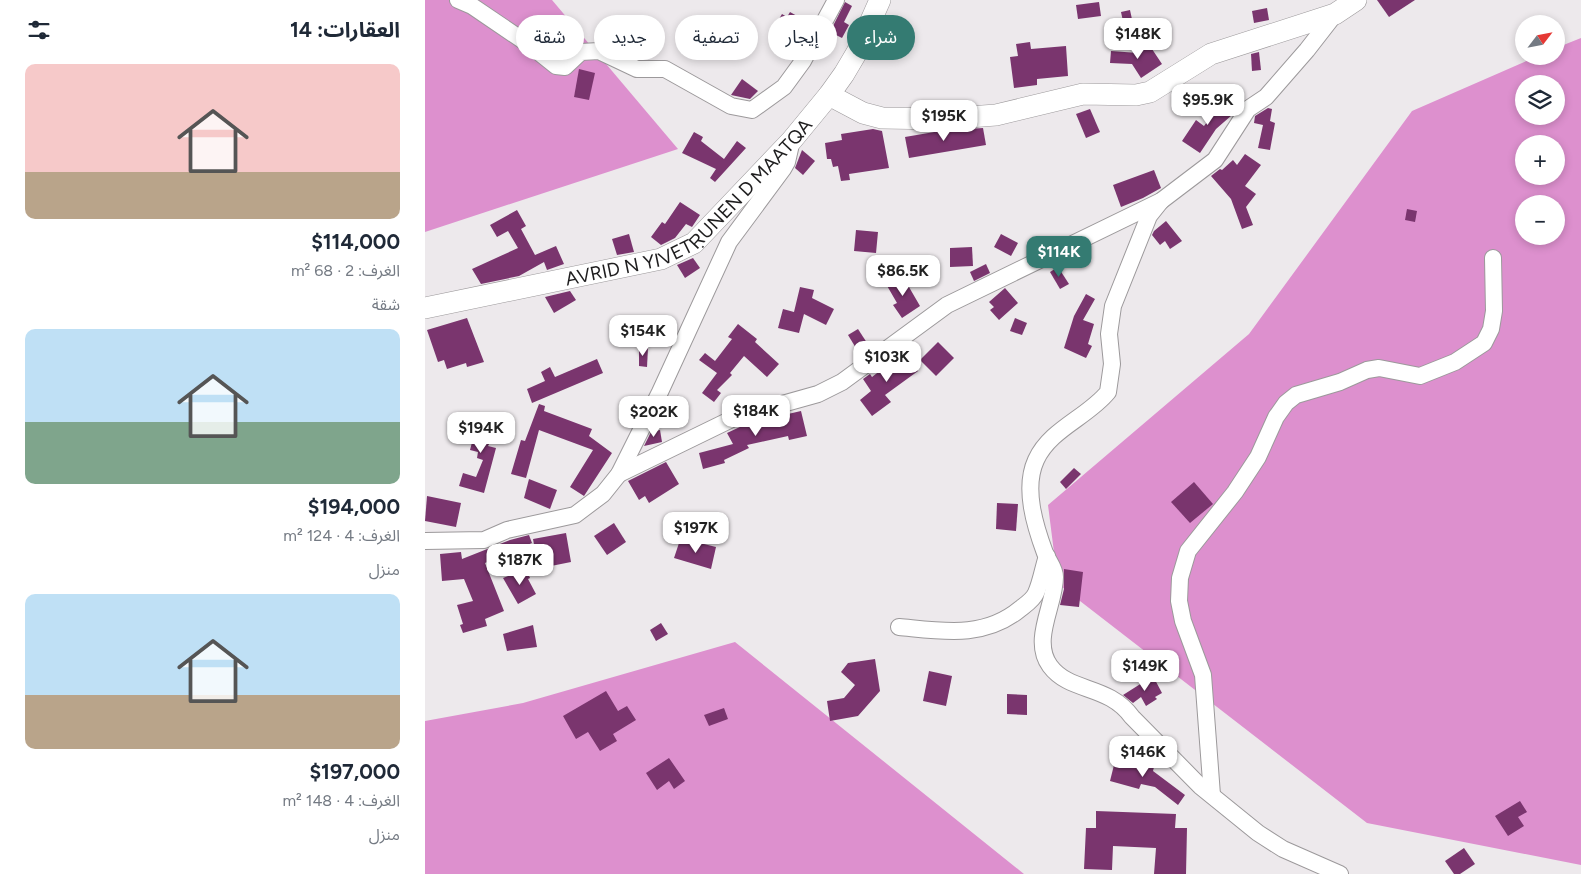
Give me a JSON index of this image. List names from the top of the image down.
{
  "streets": {
    "main road": ["AVRID N YIVETṚUNEN D MAATQA"]
  },
  "north": "top right",
  "page": {
    "heading": "العقارات: 14",
    "map_buttons": ["+", "−"],
    "chip": [
      "شراء",
      "إيجار",
      "تصفية",
      "جديد",
      "شقة"
    ],
    "price": [
      "$148K",
      "$95.9K",
      "$195K",
      "$114K",
      "$86.5K",
      "$154K",
      "$103K",
      "$184K",
      "$202K",
      "$194K",
      "$197K",
      "$187K",
      "$149K",
      "$146K"
    ],
    "list": [
      {
        "name": "$114,000",
        "note": "الغرف: 2 · 68 m² · شقة"
      },
      {
        "name": "$194,000",
        "note": "الغرف: 4 · 124 m² · منزل"
      },
      {
        "name": "$197,000",
        "note": "الغرف: 4 · 148 m² · منزل"
      }
    ]
  }
}
